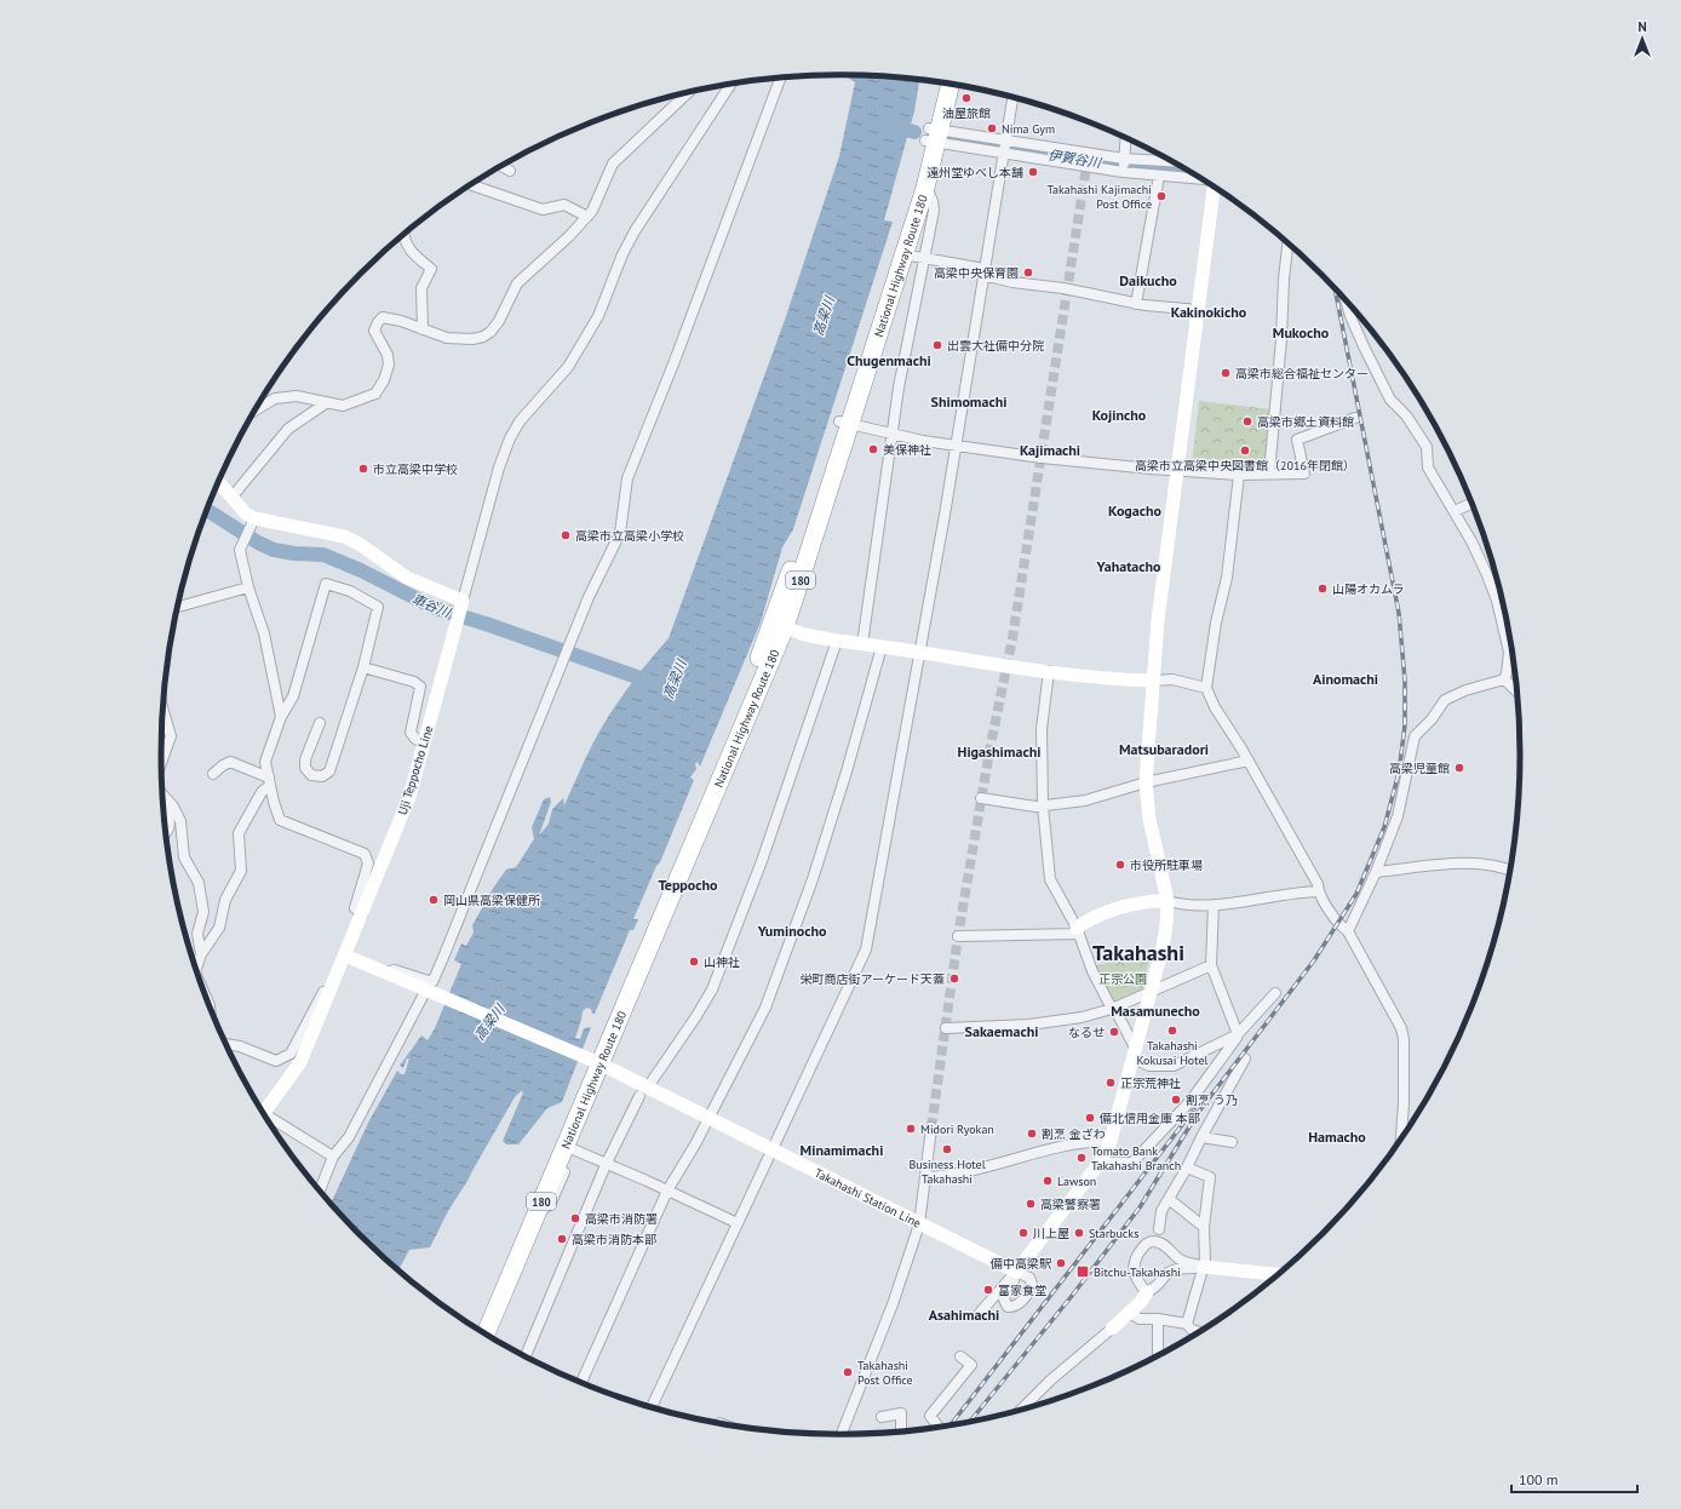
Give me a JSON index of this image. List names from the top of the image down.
{
  "streets": {
    "highway": ["National Highway Route 180", "180"],
    "street": ["Uji Teppocho Line", "Takahashi Station Line"]
  },
  "crossings": [
    ["National Highway Route 180", "Takahashi Station Line"]
  ],
  "districts": [
    "Daikucho",
    "Kakinokicho",
    "Mukocho",
    "Chugenmachi",
    "Shimomachi",
    "Kojincho",
    "Kajimachi",
    "Kogacho",
    "Yahatacho",
    "Ainomachi",
    "Matsubaradori",
    "Higashimachi",
    "Teppocho",
    "Yuminocho",
    "Takahashi",
    "Masamunecho",
    "Sakaemachi",
    "Hamacho",
    "Minamimachi",
    "Asahimachi"
  ],
  "water": ["伊賀谷川", "高梁川", "車谷川"],
  "parks": ["正宗公園"],
  "places": {
    "other": [
      "油屋旅館",
      "Nima Gym",
      "遠州堂ゆべし本舗",
      "Takahashi Kajimachi Post Office",
      "高梁中央保育園",
      "出雲大社備中分院",
      "高梁市総合福祉センター",
      "高梁市郷土資料館",
      "美保神社",
      "高梁市立高梁中央図書館（2016年閉館）",
      "市立高梁中学校",
      "高梁市立高梁小学校",
      "山陽オカムラ",
      "高梁児童館",
      "市役所駐車場",
      "岡山県高梁保健所",
      "山神社",
      "栄町商店街アーケード天蓋",
      "Takahashi Kokusai Hotel",
      "なるせ",
      "正宗荒神社",
      "割烹 う乃",
      "備北信用金庫 本部",
      "Midori Ryokan",
      "割烹 金ざわ",
      "Business Hotel Takahashi",
      "Tomato Bank Takahashi Branch",
      "Lawson",
      "高梁警察署",
      "高梁市消防署",
      "川上屋",
      "Starbucks",
      "高梁市消防本部",
      "備中高梁駅",
      "富家食堂",
      "Takahashi Post Office"
    ],
    "transit": ["Bitchu-Takahashi"]
  },
  "scale_bar": "100 m",
  "north": "top"
}
